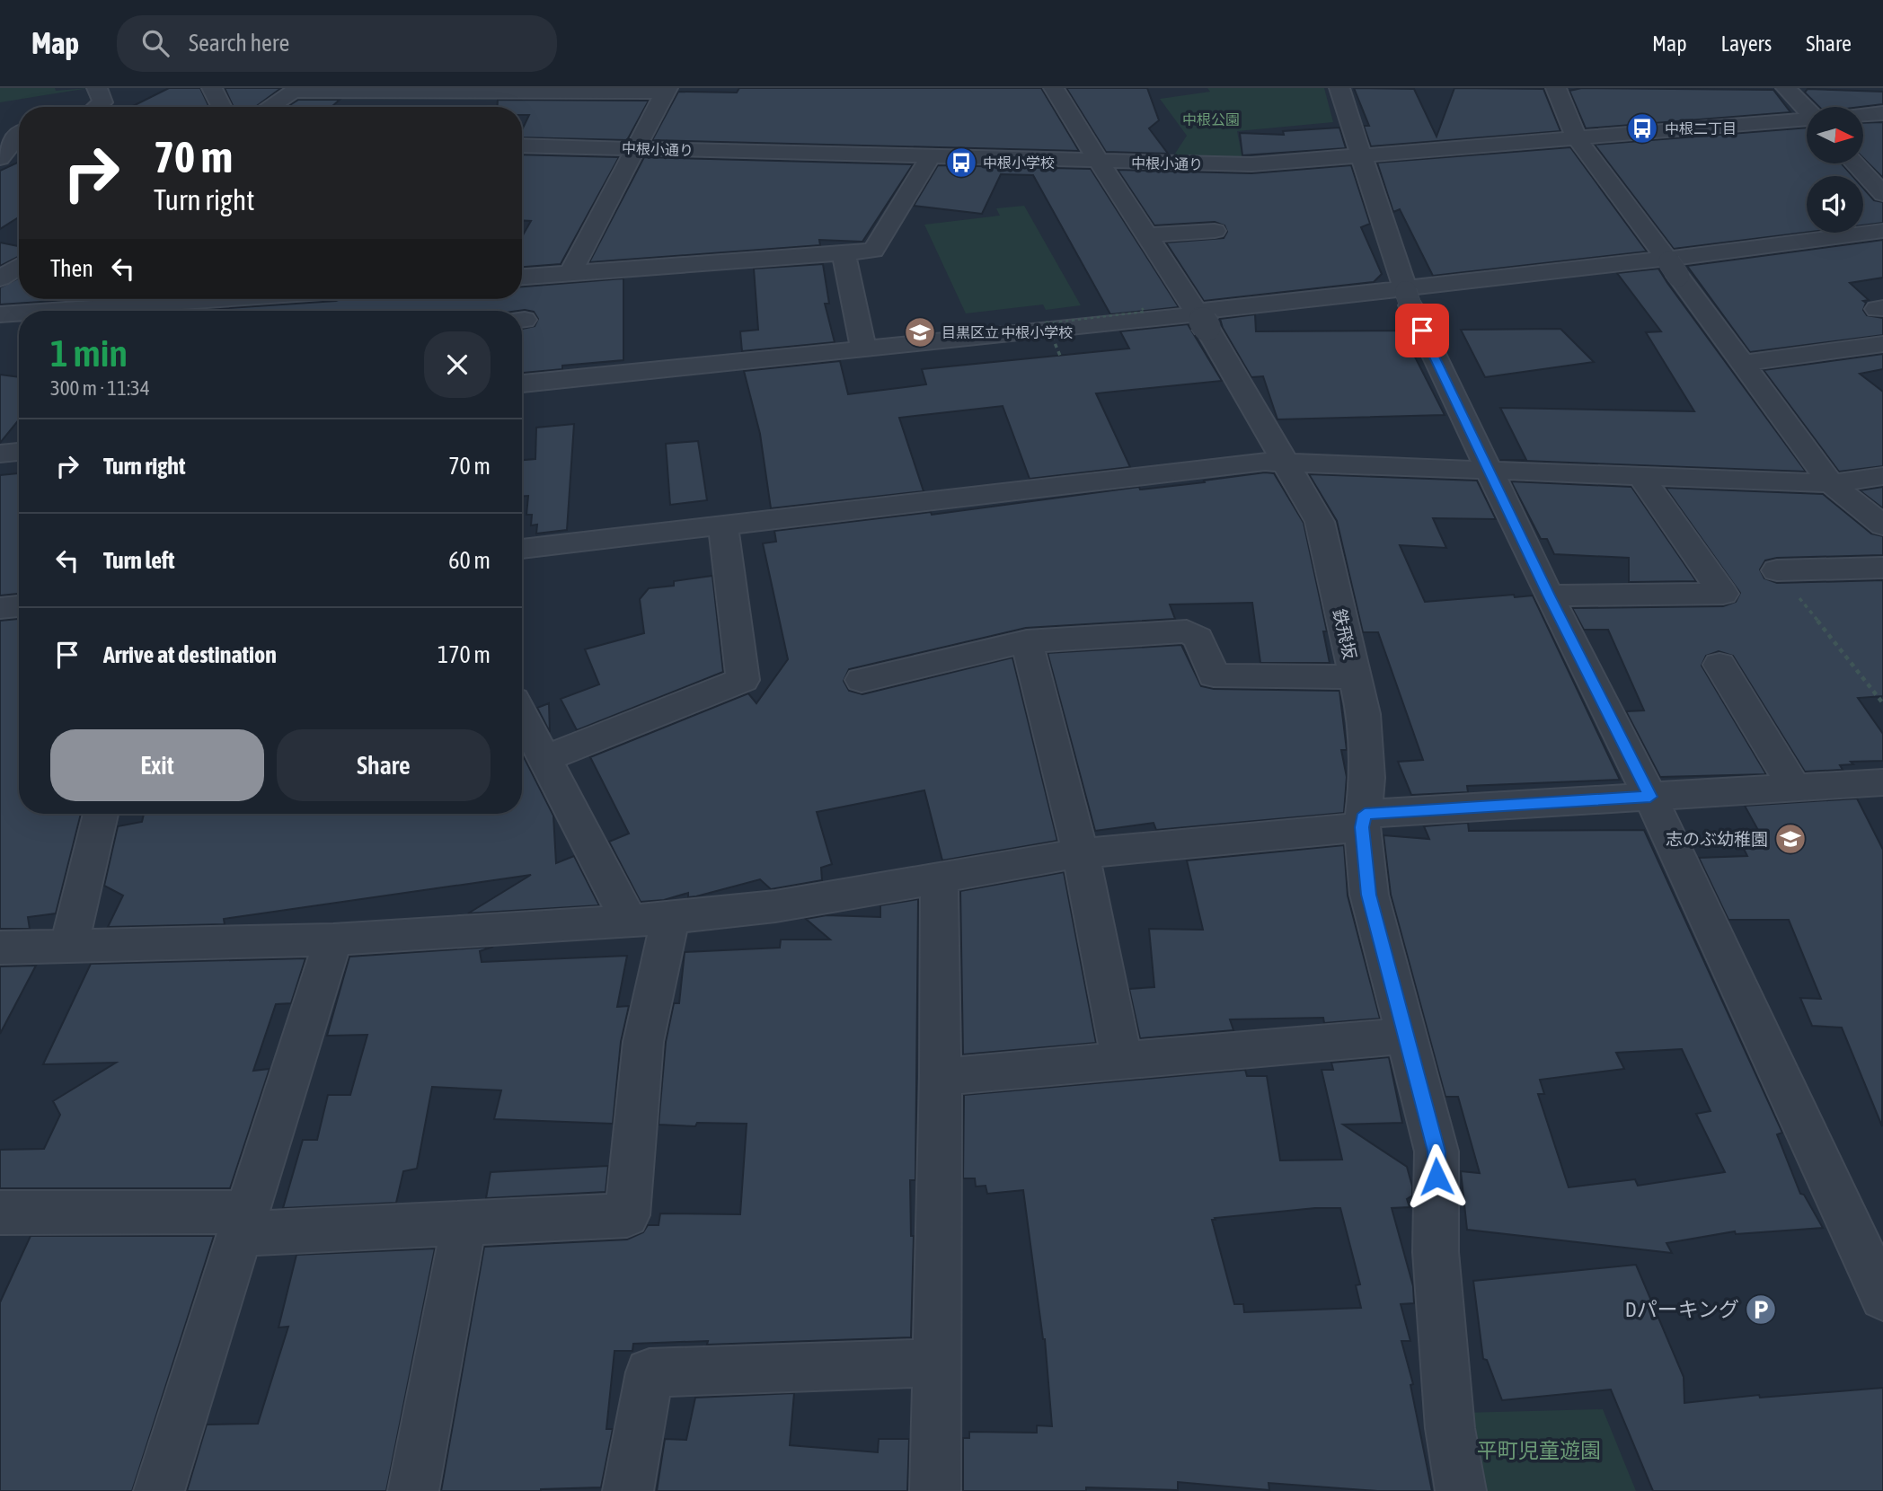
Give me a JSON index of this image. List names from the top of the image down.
{
  "streets": {
    "street": ["中根小通り", "鉄飛坂"]
  },
  "crossings": [
    ["中根小通り", "鉄飛坂"]
  ],
  "parks": ["中根公園", "平町児童遊園"],
  "places": {
    "bus stop": ["中根二丁目", "中根小学校"],
    "school or university": ["目黒区立 中根小学校", "志のぶ幼稚園"],
    "parking": ["Dパーキング"]
  },
  "north": "right",
  "page": {
    "header": "Map",
    "search": "Search here",
    "nav": ["Map", "Layers", "Share"],
    "turn": ["70 m", "Turn right"],
    "then": "Then",
    "heading": ["1 min", "300 m · 11:34"],
    "list": [
      {
        "name": "Turn right",
        "value": "70 m"
      },
      {
        "name": "Turn left",
        "value": "60 m"
      },
      {
        "name": "Arrive at destination",
        "value": "170 m"
      }
    ],
    "buttons": ["Exit", "Share"]
  }
}
